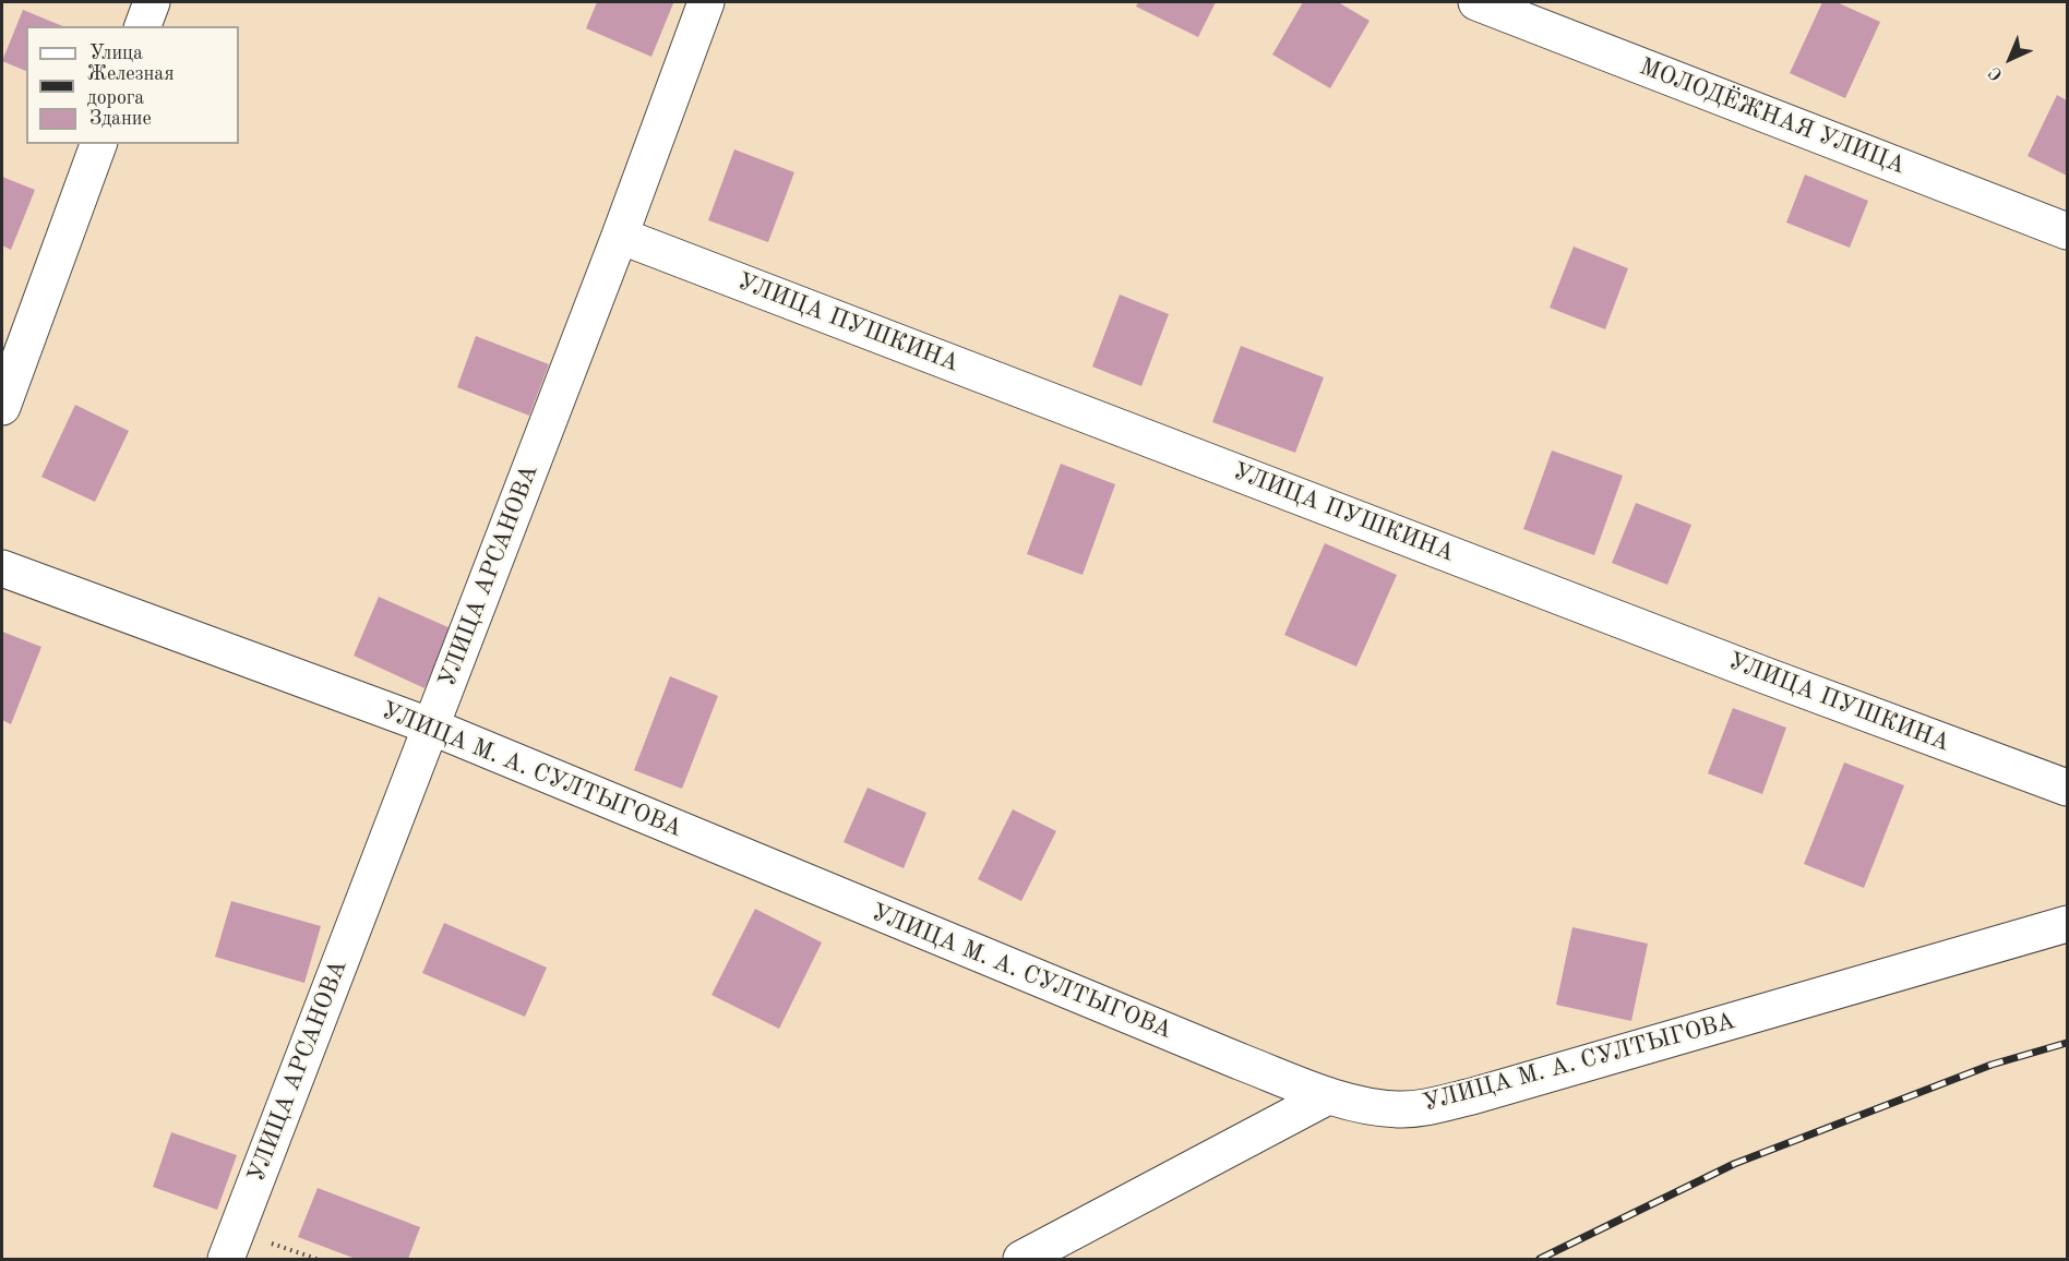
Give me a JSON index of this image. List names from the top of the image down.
{
  "streets": {
    "street": [
      "МОЛОДЁЖНАЯ УЛИЦА",
      "УЛИЦА ПУШКИНА",
      "УЛИЦА АРСАНОВА",
      "УЛИЦА М. А. СУЛТЫГОВА"
    ]
  },
  "crossings": [
    ["УЛИЦА ПУШКИНА", "УЛИЦА АРСАНОВА"],
    ["УЛИЦА АРСАНОВА", "УЛИЦА М. А. СУЛТЫГОВА"]
  ],
  "legend": ["Улица", "Железная дорога", "Здание"],
  "north": "bottom left"
}
